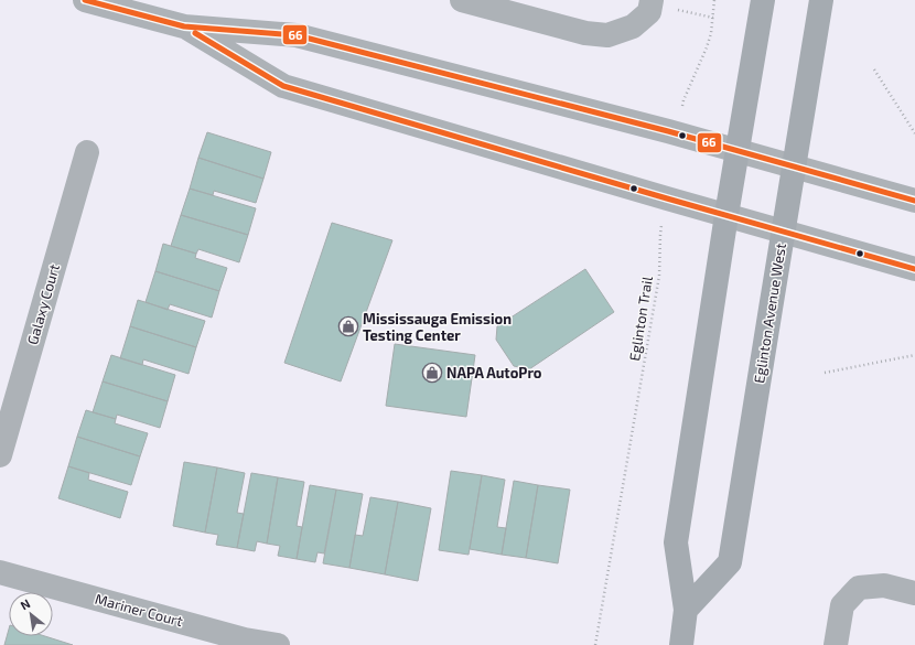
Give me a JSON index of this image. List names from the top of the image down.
{
  "streets": {
    "main road": ["Eglinton Avenue West"],
    "street": ["Galaxy Court", "Mariner Court"],
    "path": ["Eglinton Trail"]
  },
  "places": {
    "shop": ["Mississauga Emission Testing Center", "NAPA AutoPro"]
  },
  "lines": ["transit line 66"],
  "north": "top left"
}
